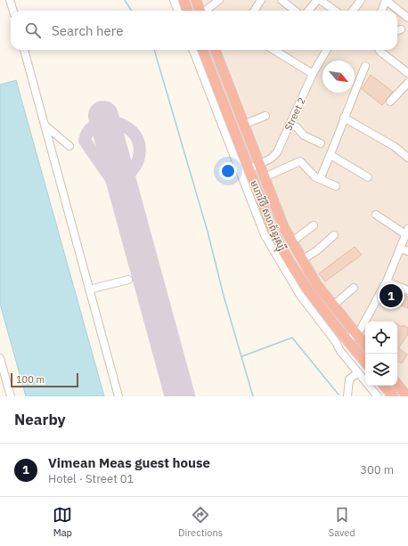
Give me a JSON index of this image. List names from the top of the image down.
{
  "streets": {
    "highway": ["មហាវិថី សហព័ន្ធរុស្ស៊ី"],
    "street": ["Street 2"]
  },
  "crossings": [
    ["Street 2", "មហាវិថី សហព័ន្ធរុស្ស៊ី"]
  ],
  "scale_bar": "100 m",
  "north": "bottom right",
  "page": {
    "search": "Search here",
    "pins": "1",
    "scale": "100 m",
    "heading": "Nearby",
    "list": [
      {
        "mark": "1",
        "name": "Vimean Meas guest house",
        "note": "Hotel · Street 01",
        "value": "300 m"
      }
    ],
    "nav": ["Map", "Directions", "Saved"]
  }
}
